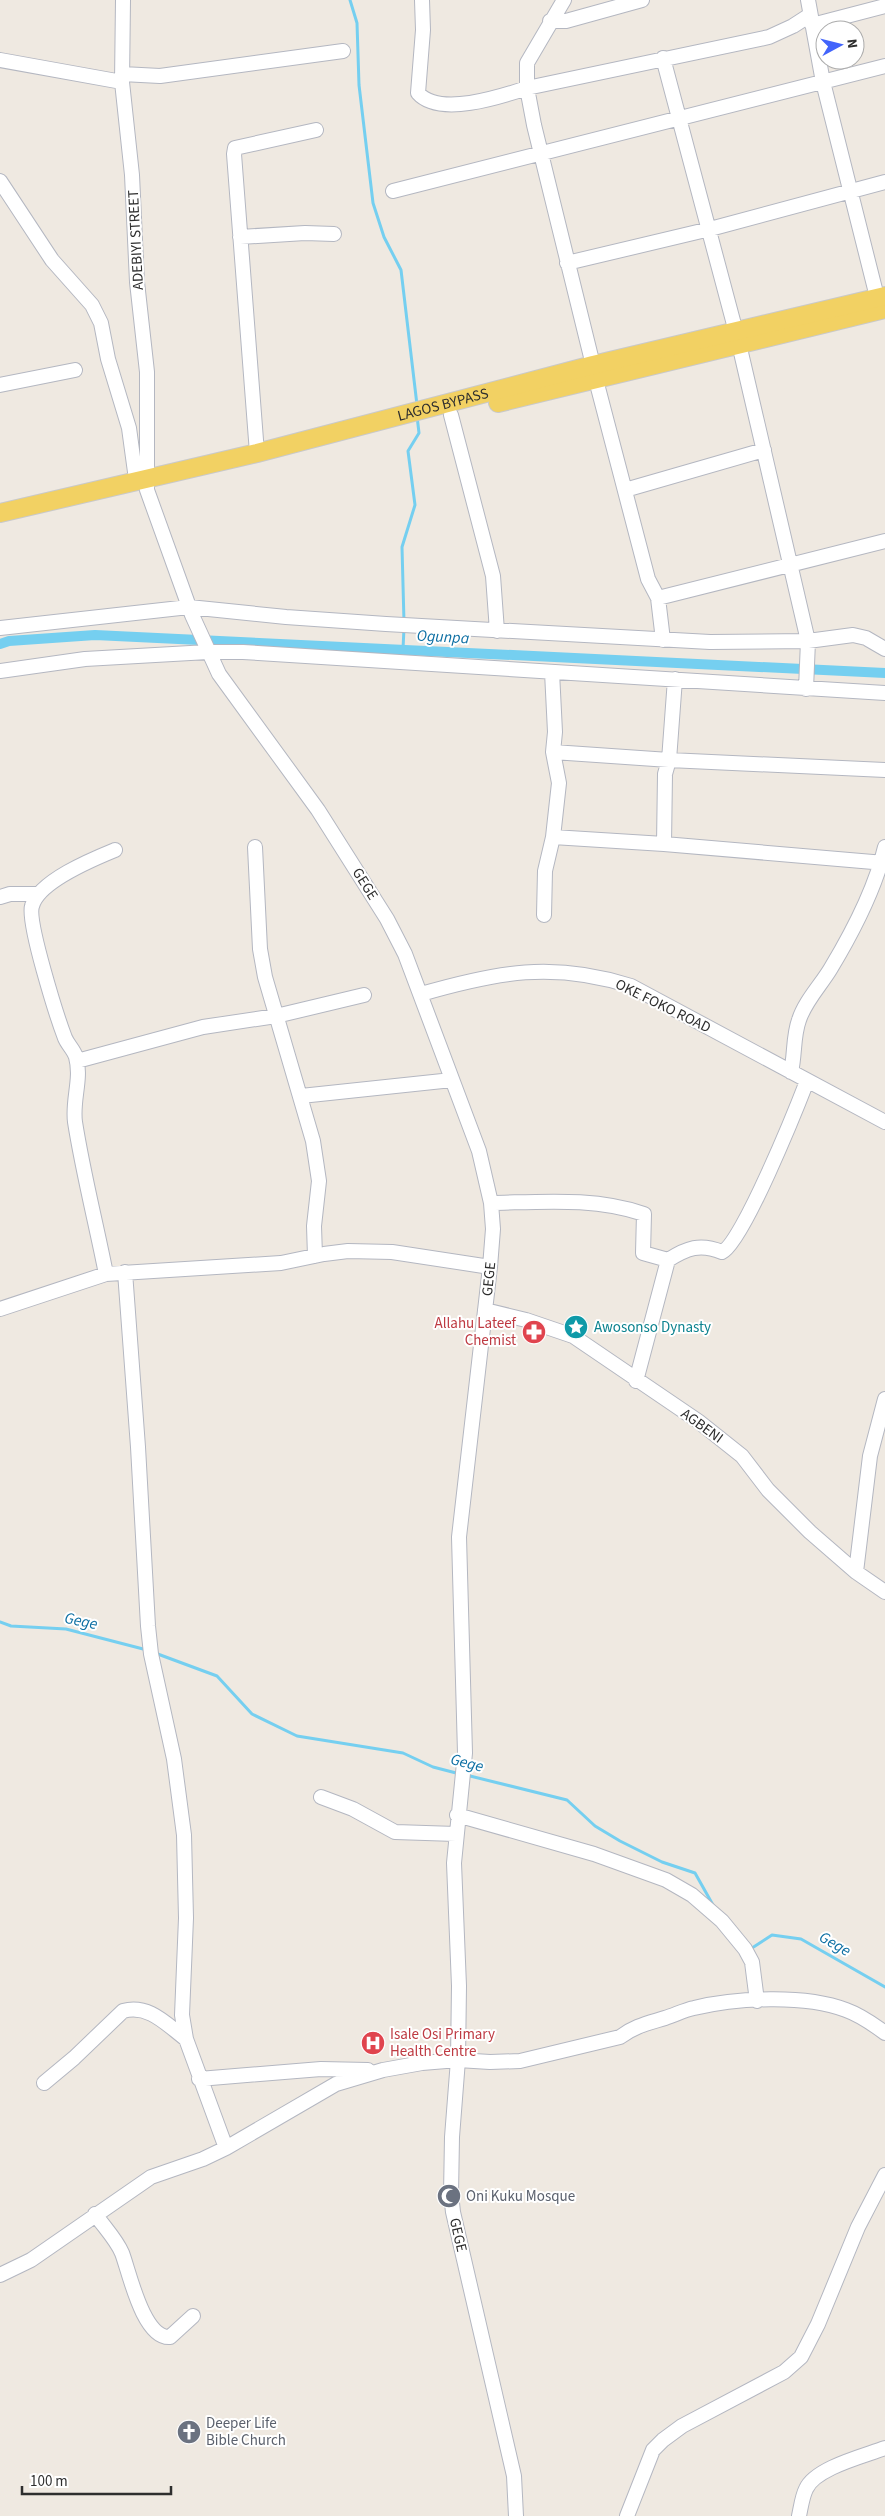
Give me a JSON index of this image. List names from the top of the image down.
{
  "streets": {
    "main road": ["LAGOS BYPASS"],
    "street": [
      "ADEBIYI STREET",
      "GEGE",
      "OKE FOKO ROAD",
      "AGBENI"
    ]
  },
  "crossings": [
    ["ADEBIYI STREET", "LAGOS BYPASS"],
    ["ADEBIYI STREET", "GEGE"],
    ["LAGOS BYPASS", "GEGE"],
    ["GEGE", "OKE FOKO ROAD"],
    ["GEGE", "AGBENI"]
  ],
  "water": ["Ogunpa", "Gege"],
  "places": {
    "place": ["Awosonso Dynasty"],
    "pharmacy": ["Allahu Lateef Chemist"],
    "hospital": ["Isale Osi Primary Health Centre"],
    "mosque": ["Oni Kuku Mosque"],
    "church": ["Deeper Life Bible Church"]
  },
  "scale_bar": "100 m",
  "north": "right"
}
